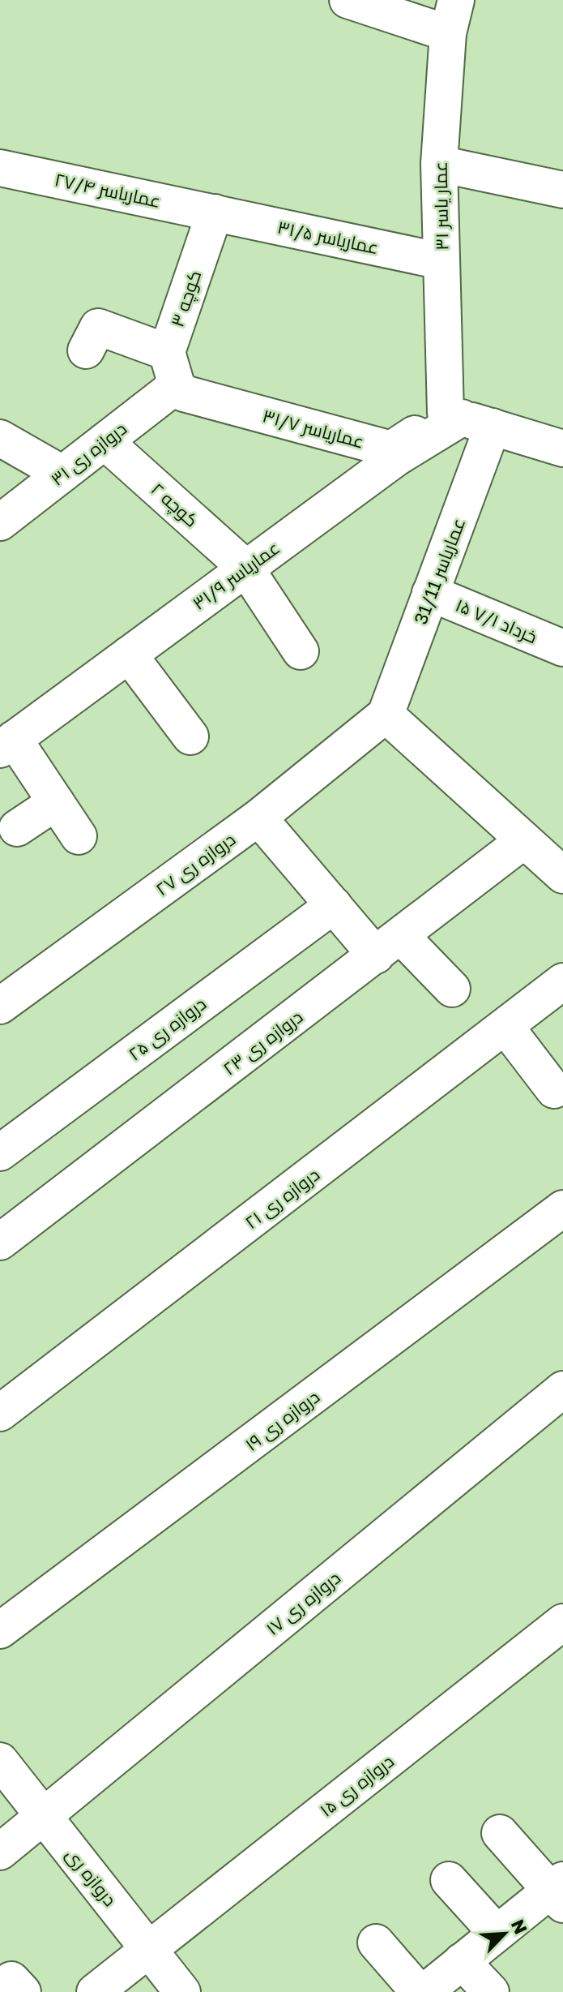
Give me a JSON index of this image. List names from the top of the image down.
{
  "streets": {
    "street": [
      "عماریاسر ۲۷/۴",
      "عمار یاسر ۳۱",
      "عماریاسر ۳۱/۵",
      "کوچه ۳",
      "عماریاسر ۳۱/۷",
      "دروازه ری ۳۱",
      "کوچه ۲",
      "عماریاسر 31/11",
      "عماریاسر ۳۱/۹",
      "۱۵ خرداد ۷/۱",
      "دروازه ری ۲۷",
      "دروازه ری ۲۵",
      "دروازه ری ۲۳",
      "دروازه ری ۲۱",
      "دروازه ری ۱۹",
      "دروازه ری ۱۷",
      "دروازه ری ۱۵",
      "دروازه ری"
    ]
  },
  "crossings": [
    ["عماریاسر ۲۷/۴", "عماریاسر ۳۱/۵"],
    ["عماریاسر ۲۷/۴", "کوچه ۳"],
    ["عمار یاسر ۳۱", "عماریاسر ۳۱/۵"],
    ["عمار یاسر ۳۱", "عماریاسر ۳۱/۷"],
    ["عمار یاسر ۳۱", "عماریاسر 31/11"],
    ["عمار یاسر ۳۱", "عماریاسر ۳۱/۹"],
    ["عماریاسر ۳۱/۵", "کوچه ۳"],
    ["کوچه ۳", "عماریاسر ۳۱/۷"],
    ["کوچه ۳", "دروازه ری ۳۱"],
    ["عماریاسر ۳۱/۷", "دروازه ری ۳۱"],
    ["عماریاسر ۳۱/۷", "عماریاسر 31/11"],
    ["عماریاسر ۳۱/۷", "عماریاسر ۳۱/۹"],
    ["دروازه ری ۳۱", "کوچه ۲"],
    ["کوچه ۲", "عماریاسر ۳۱/۹"],
    ["عماریاسر 31/11", "عماریاسر ۳۱/۹"],
    ["عماریاسر 31/11", "۱۵ خرداد ۷/۱"],
    ["عماریاسر 31/11", "دروازه ری ۲۷"],
    ["دروازه ری ۱۷", "دروازه ری"],
    ["دروازه ری ۱۵", "دروازه ری"]
  ],
  "north": "top right"
}
